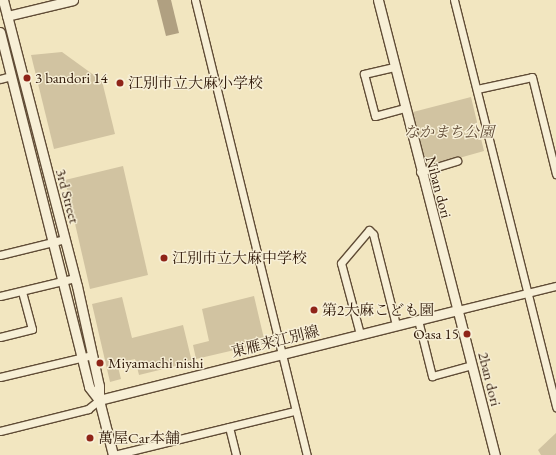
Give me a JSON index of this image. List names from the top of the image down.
{
  "streets": {
    "street": [
      "Niban dori",
      "3rd Street",
      "東雁来江別線",
      "2ban dori"
    ]
  },
  "crossings": [
    ["Niban dori", "東雁来江別線"],
    ["Niban dori", "2ban dori"],
    ["3rd Street", "東雁来江別線"],
    ["東雁来江別線", "2ban dori"]
  ],
  "parks": ["なかまち公園"],
  "places": [
    "3 bandori 14",
    "江別市立大麻小学校",
    "江別市立大麻中学校",
    "第2大麻こども園",
    "Oasa 15",
    "Miyamachi nishi",
    "萬屋Car本舗"
  ]
}
